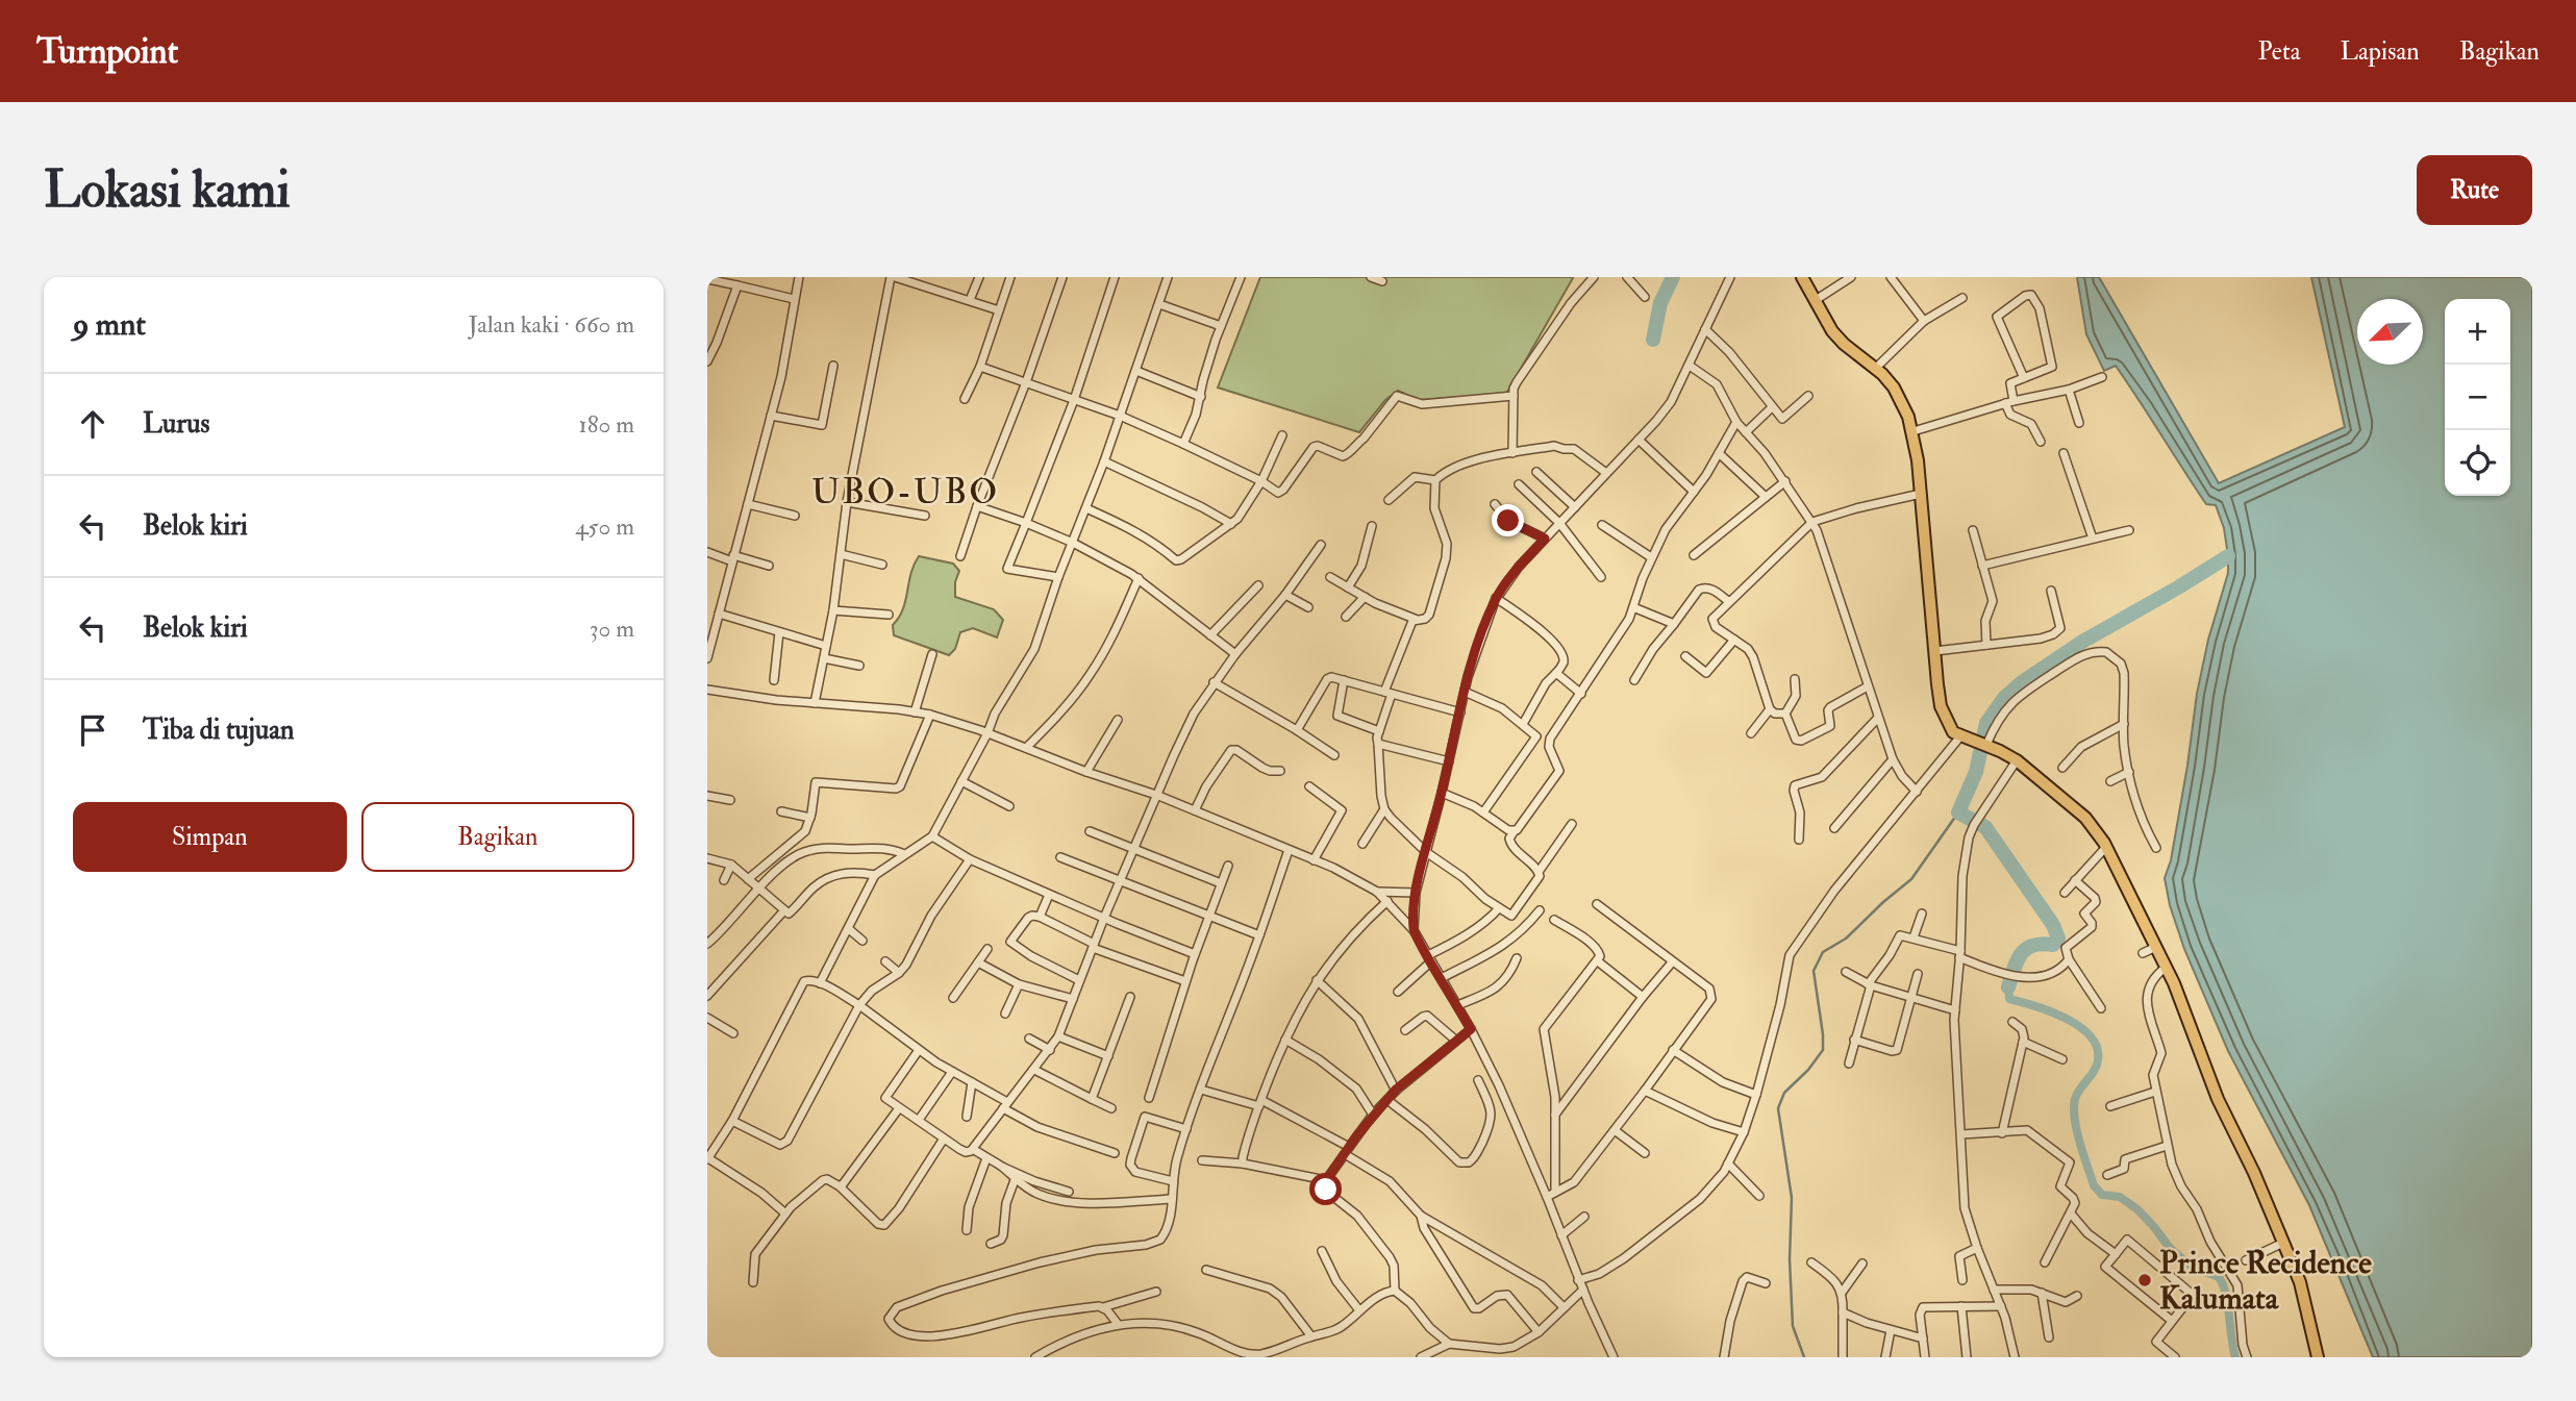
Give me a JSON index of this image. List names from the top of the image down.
{
  "districts": ["UBO-UBO"],
  "places": ["Prince Recidence Kalumata"],
  "north": "bottom left",
  "page": {
    "header": "Turnpoint",
    "nav": ["Peta", "Lapisan", "Bagikan"],
    "buttons": [
      "Rute",
      ["Simpan", "Bagikan"]
    ],
    "title": "Lokasi kami",
    "heading": ["9 mnt", "Jalan kaki · 660 m"],
    "map_buttons": ["+", "−"],
    "list": [
      ["Lurus", "180 m"],
      ["Belok kiri", "450 m"],
      ["Belok kiri", "30 m"],
      "Tiba di tujuan"
    ]
  }
}
